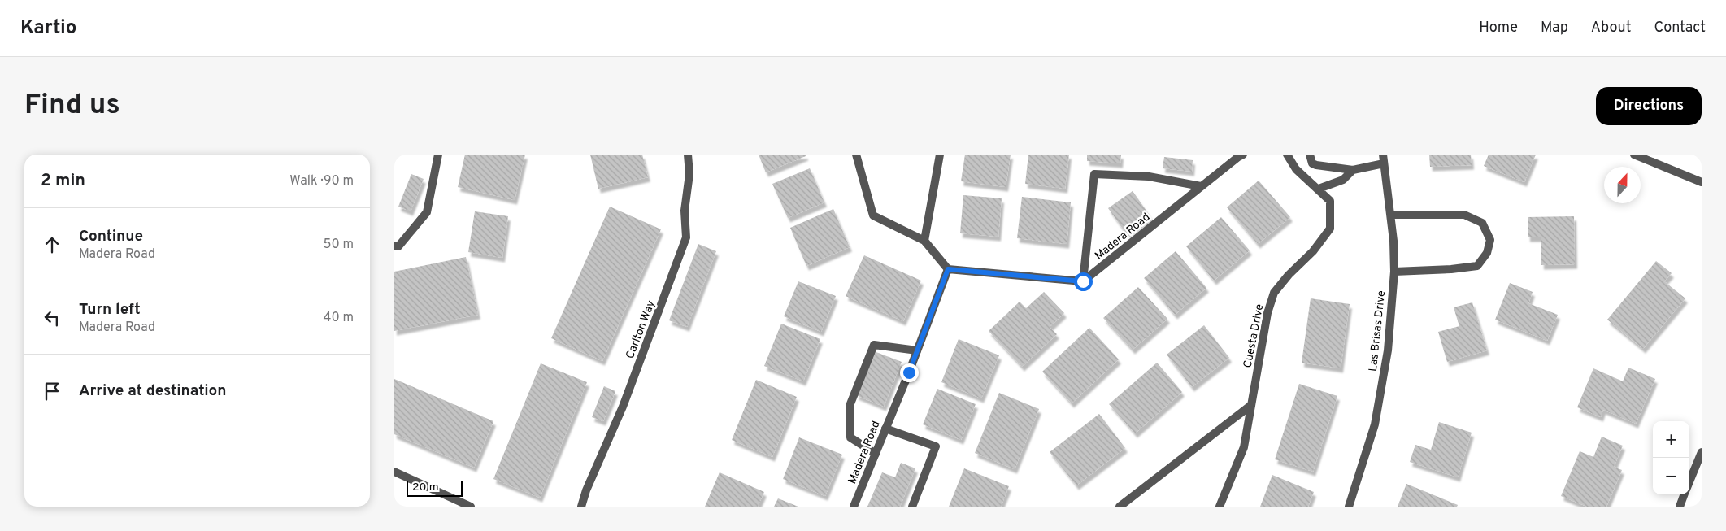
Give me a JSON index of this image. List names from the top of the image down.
{
  "streets": {
    "street": [
      "Madera Road",
      "Carlton Way",
      "Las Brisas Drive",
      "Cuesta Drive"
    ]
  },
  "scale_bar": "20 m",
  "north": "top",
  "page": {
    "header": "Kartio",
    "nav": [
      "Home",
      "Map",
      "About",
      "Contact"
    ],
    "buttons": "Directions",
    "title": "Find us",
    "heading": ["2 min", "Walk · 90 m"],
    "list": [
      ["Continue", "Madera Road", "50 m"],
      ["Turn left", "Madera Road", "40 m"],
      "Arrive at destination"
    ],
    "map_buttons": ["+", "−"],
    "scale": "20 m"
  }
}
